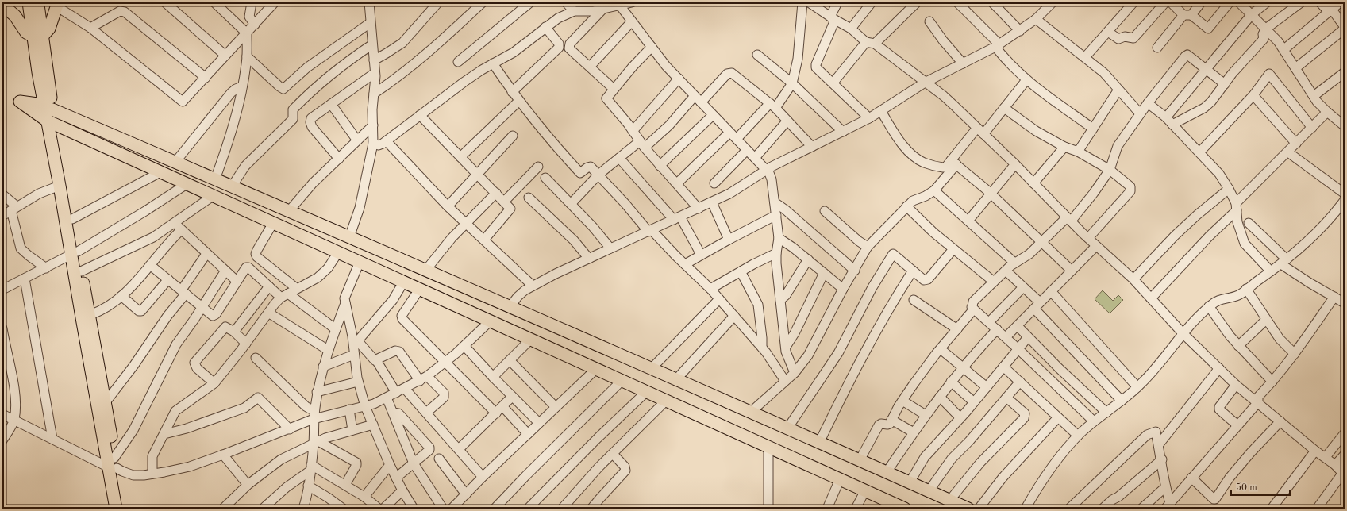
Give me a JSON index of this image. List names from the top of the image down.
{
  "scale_bar": "50 m"
}
